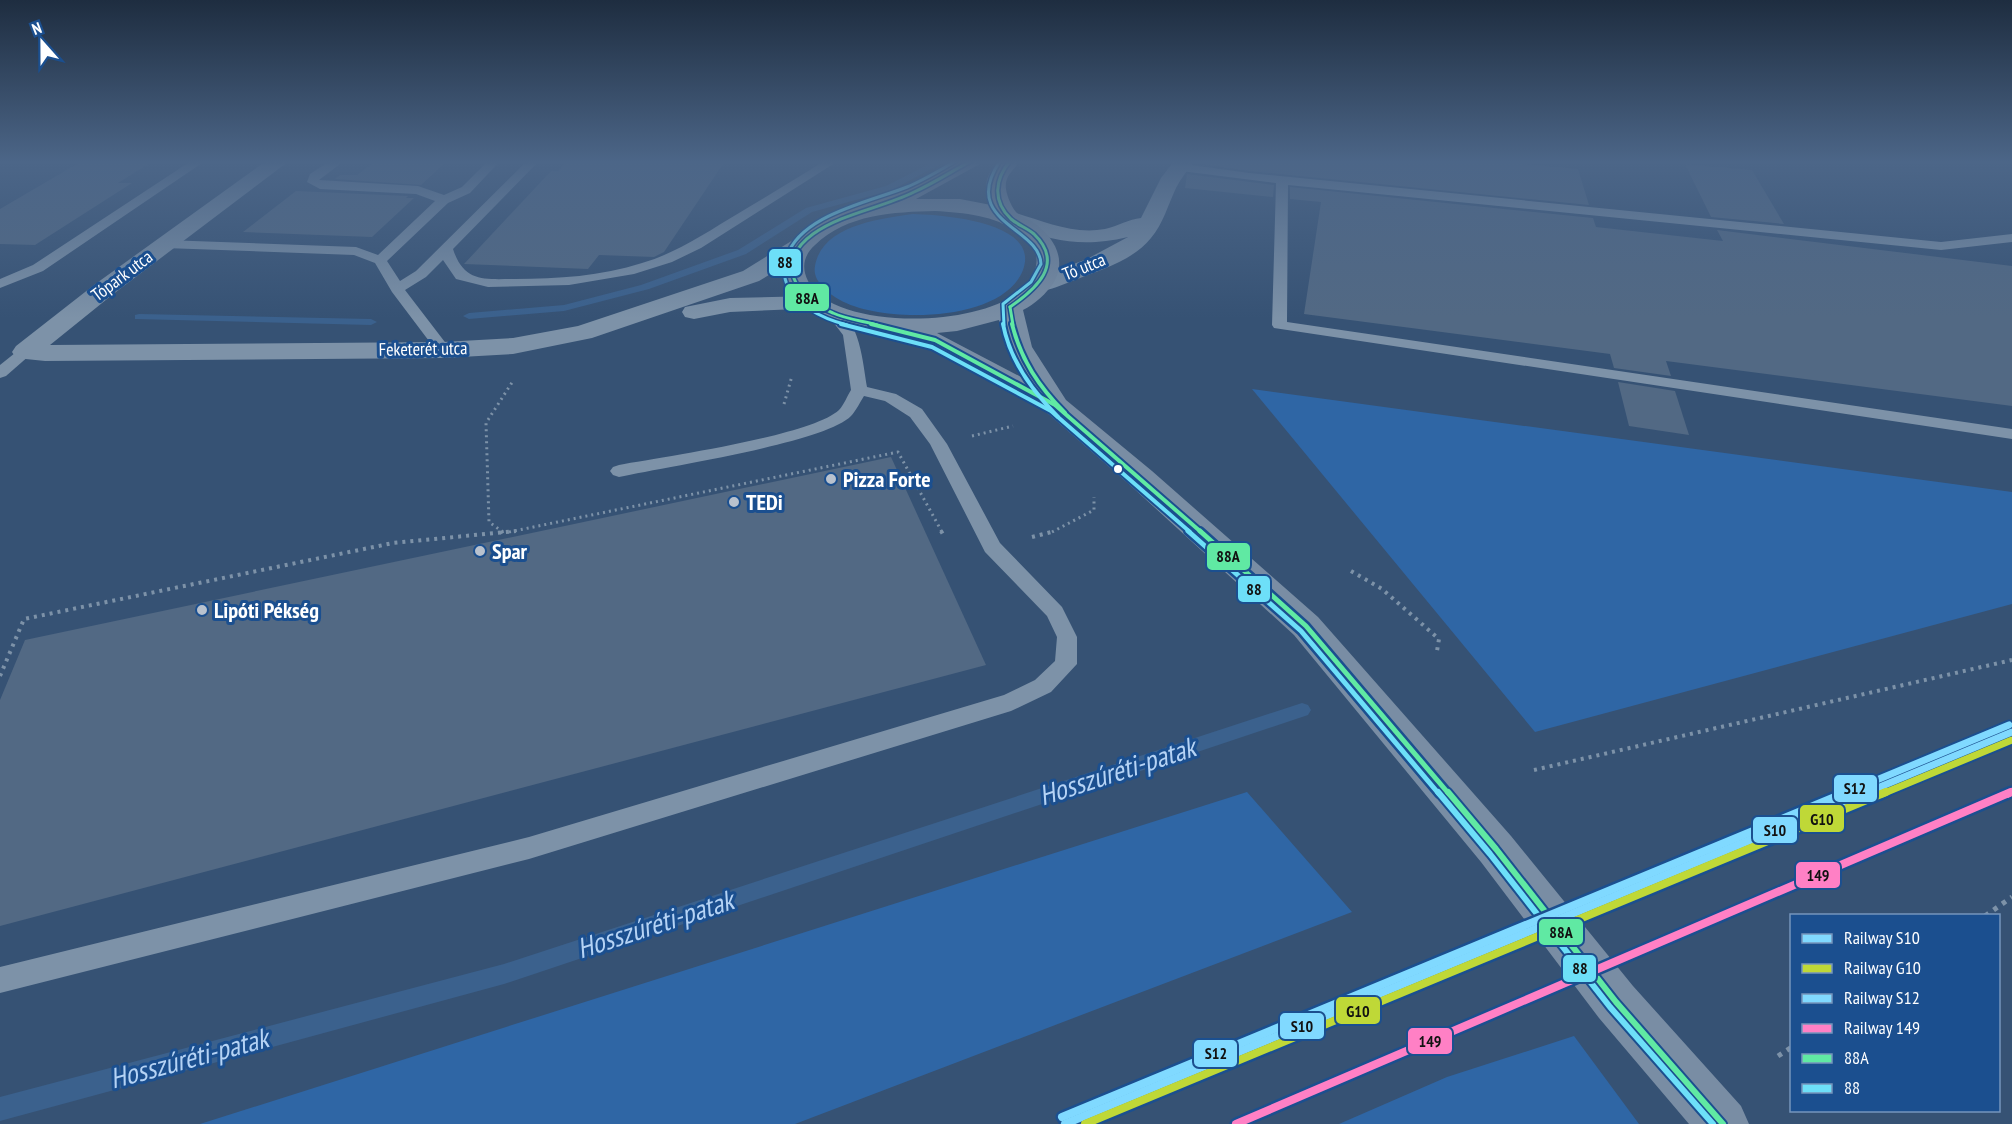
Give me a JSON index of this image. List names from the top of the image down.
{
  "streets": {
    "street": ["Tó utca", "Tópark utca", "Feketerét utca"]
  },
  "crossings": [
    ["Tópark utca", "Feketerét utca"]
  ],
  "water": ["Hosszúréti-patak"],
  "places": [
    "Pizza Forte",
    "TEDi",
    "Spar",
    "Lipóti Pékség"
  ],
  "lines": [
    "transit line 88A",
    "transit line 88",
    "rail line S12",
    "rail line S10",
    "rail line G10",
    "rail line 149"
  ],
  "legend": [
    "Railway S10",
    "Railway G10",
    "Railway S12",
    "Railway 149",
    "88A",
    "88"
  ],
  "north": "top"
}
